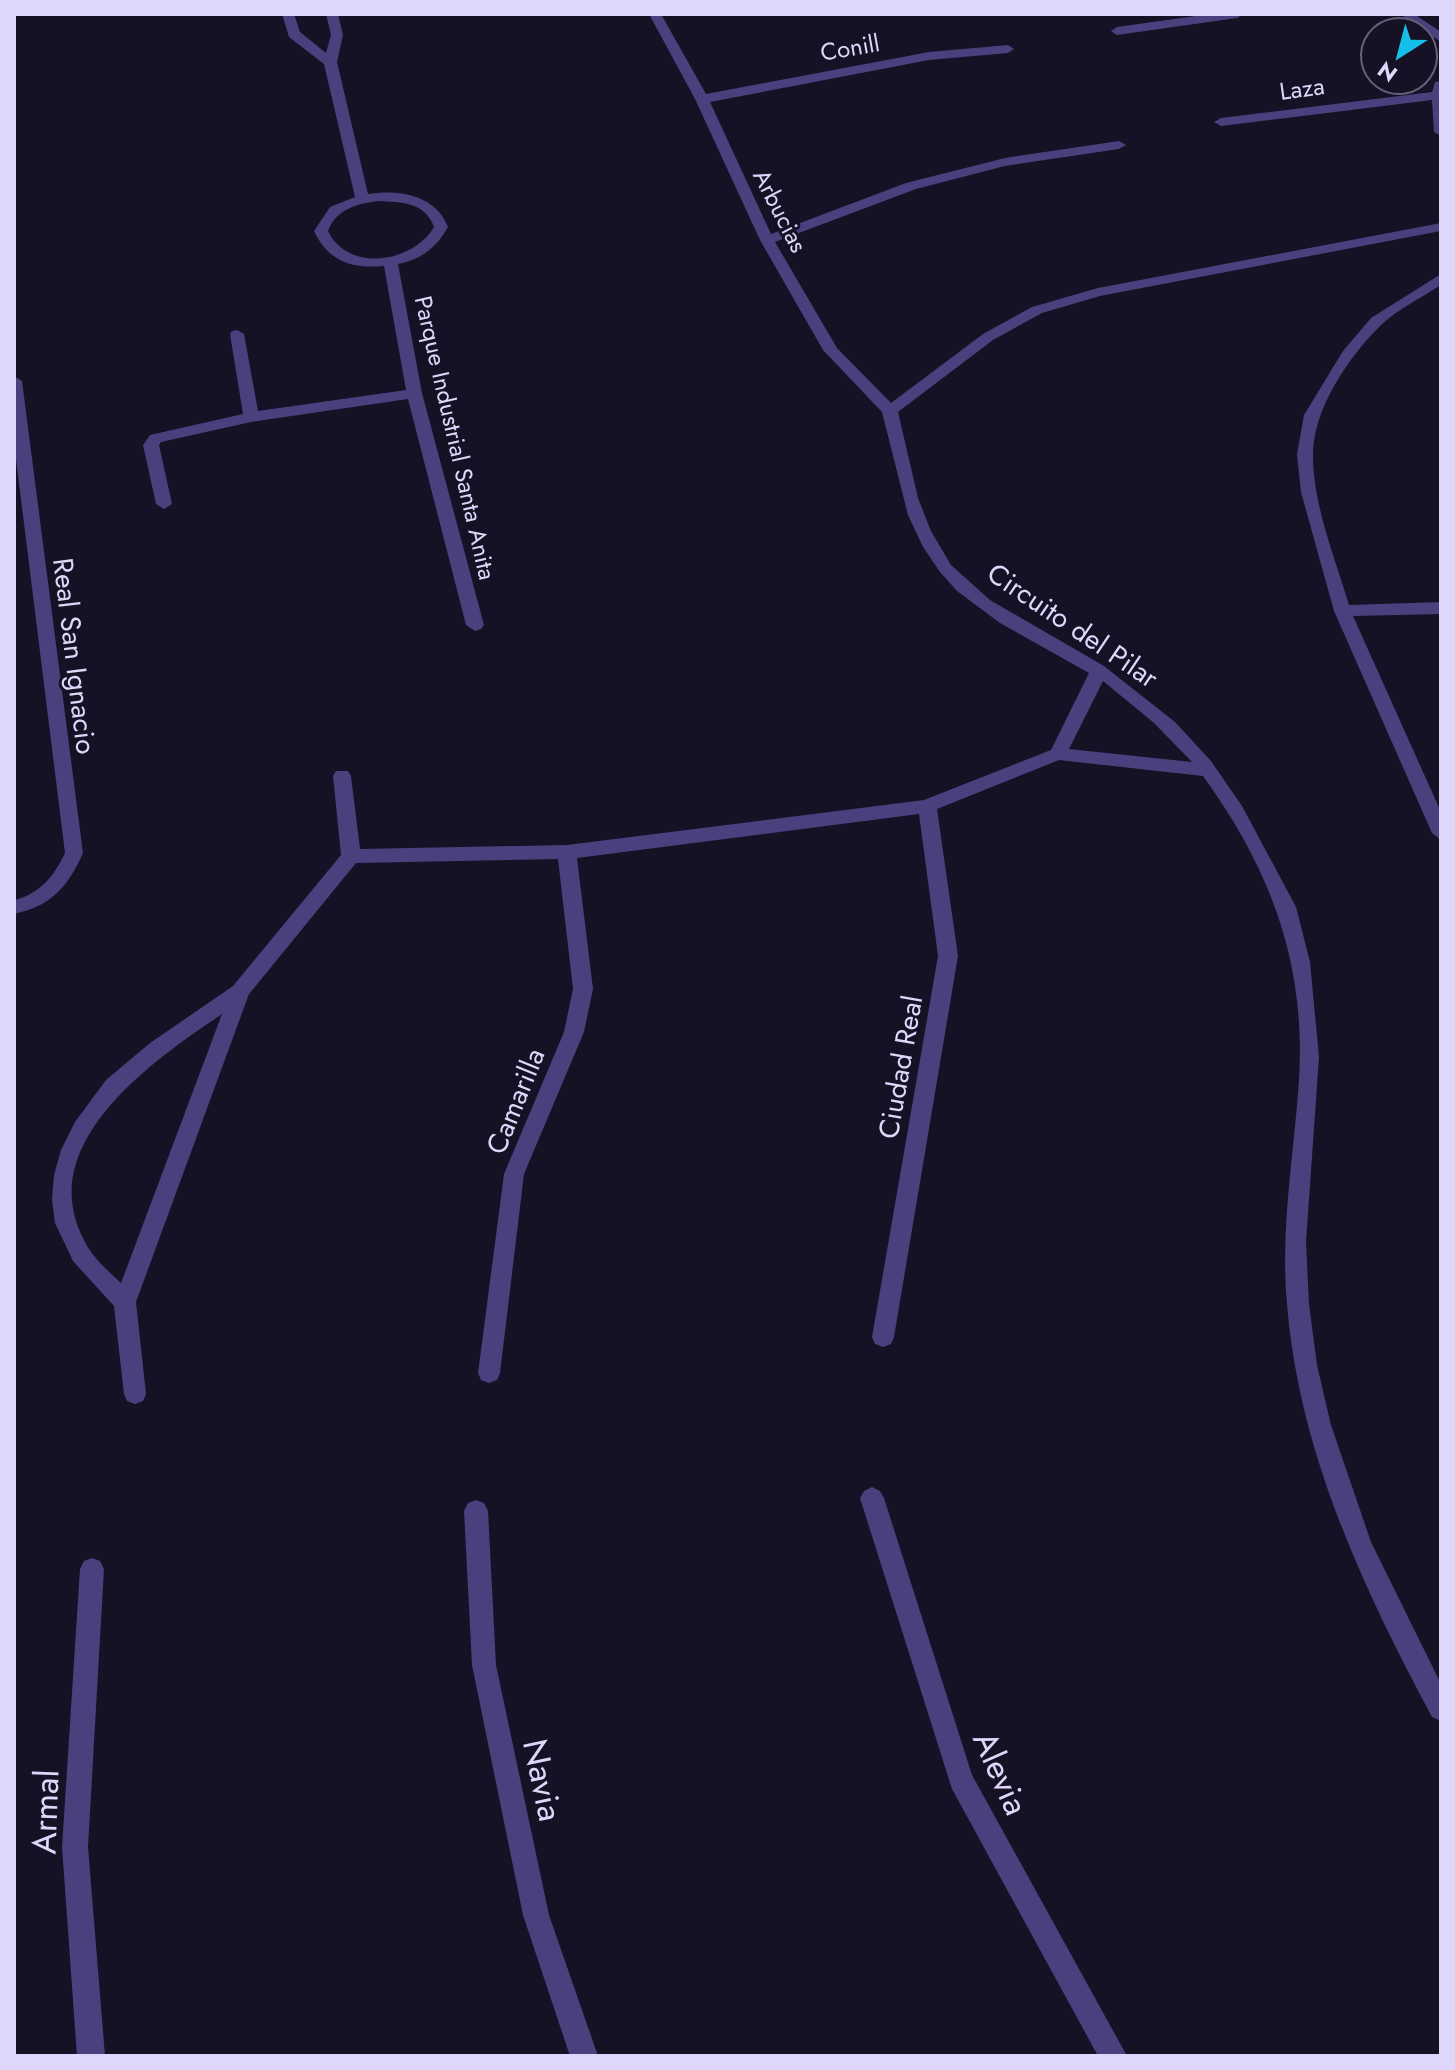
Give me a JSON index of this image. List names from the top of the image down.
{
  "streets": {
    "street": [
      "Conill",
      "Laza",
      "Arbucias",
      "Parque Industrial Santa Anita",
      "Circuito del Pilar",
      "Real San Ignacio",
      "Ciudad Real",
      "Camarilla",
      "Alevia",
      "Navia",
      "Armal"
    ]
  },
  "crossings": [
    ["Conill", "Arbucias"],
    ["Arbucias", "Circuito del Pilar"]
  ],
  "north": "bottom left"
}
